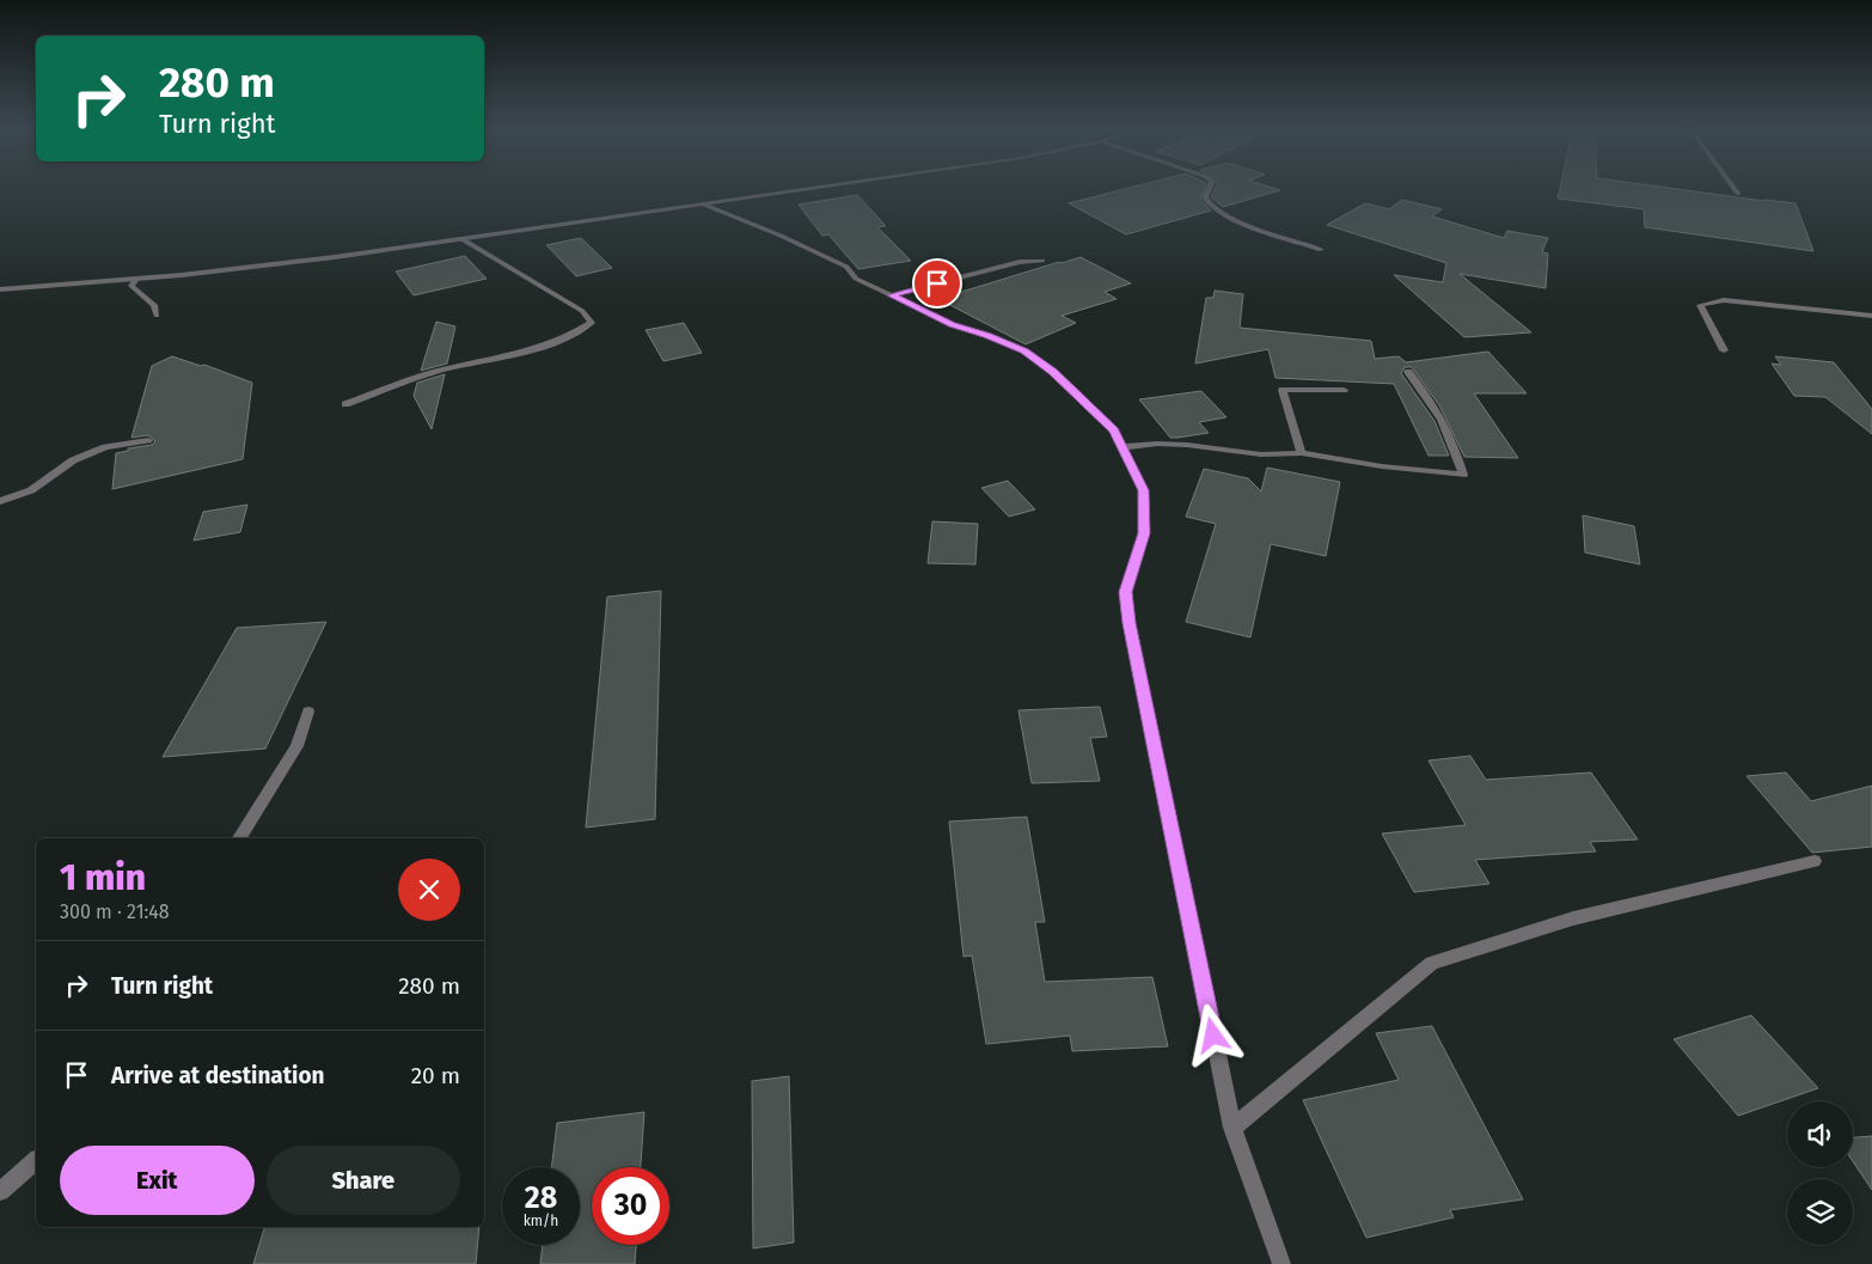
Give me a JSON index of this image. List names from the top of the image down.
{
  "page": {
    "turn": ["280 m", "Turn right"],
    "heading": ["1 min", "300 m · 21:48"],
    "list": [
      {
        "name": "Turn right",
        "value": "280 m"
      },
      {
        "name": "Arrive at destination",
        "value": "20 m"
      }
    ],
    "buttons": ["Exit", "Share"],
    "speed": "28 km/h",
    "limit": "30"
  }
}
